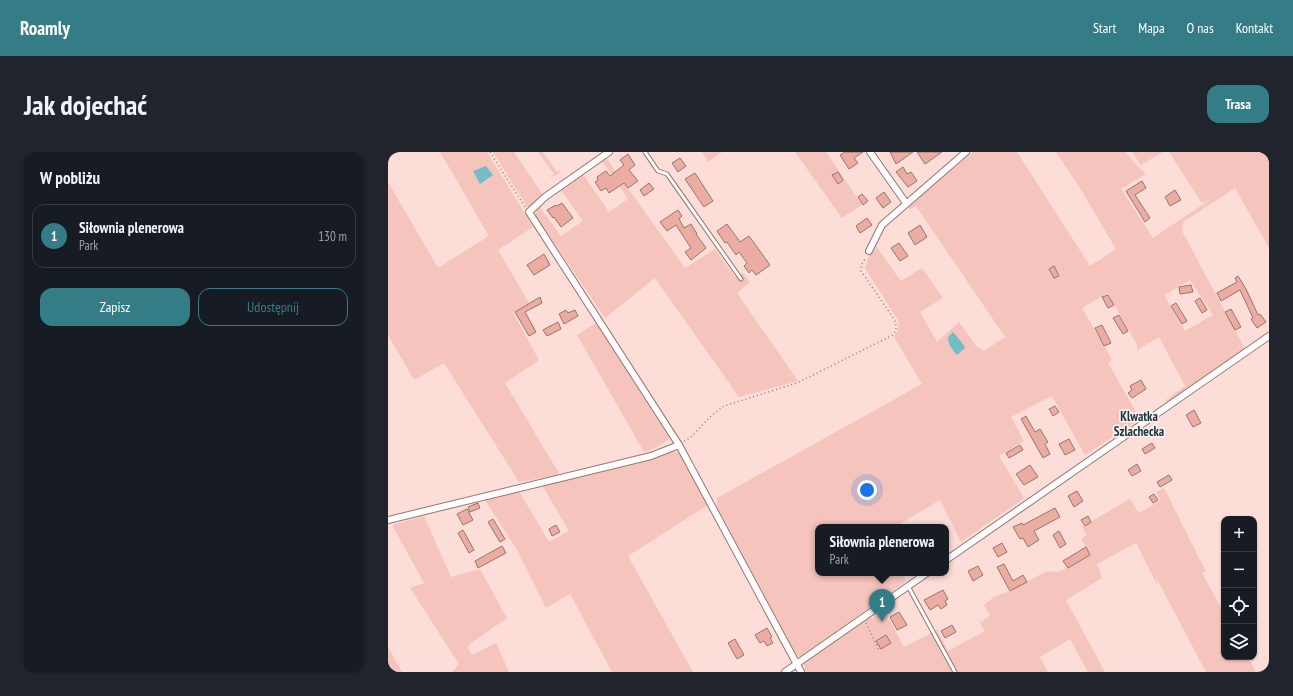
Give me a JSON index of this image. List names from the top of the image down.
{
  "districts": ["Klwatka Szlachecka"],
  "page": {
    "header": "Roamly",
    "nav": [
      "Start",
      "Mapa",
      "O nas",
      "Kontakt"
    ],
    "buttons": [
      "Trasa",
      ["Zapisz", "Udostępnij"]
    ],
    "title": "Jak dojechać",
    "heading": "W pobliżu",
    "list": [
      {
        "mark": "1",
        "name": "Siłownia plenerowa",
        "note": "Park",
        "value": "130 m"
      }
    ],
    "map_buttons": ["+", "−"],
    "popup": ["Siłownia plenerowa", "Park"],
    "pins": "1"
  }
}
